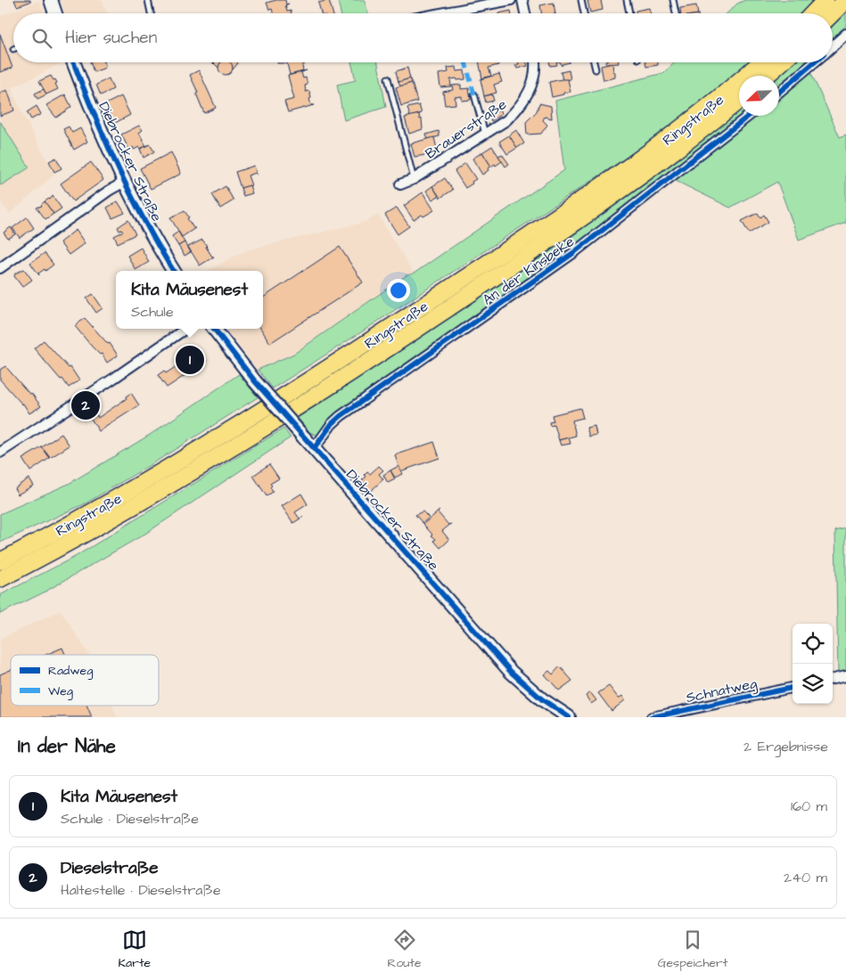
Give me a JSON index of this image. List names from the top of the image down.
{
  "streets": {
    "highway": ["Ringstraße"],
    "main road": ["Diebrocker Straße"],
    "street": ["Brauerstraße", "An der Kinsbeke", "Schnatweg"]
  },
  "crossings": [
    ["Diebrocker Straße", "An der Kinsbeke"]
  ],
  "legend": ["Radweg", "Weg"],
  "north": "bottom left",
  "page": {
    "search": "Hier suchen",
    "popup": ["Kita Mäusenest", "Schule"],
    "pins": ["1", "2"],
    "heading": ["In der Nähe", "2 Ergebnisse"],
    "list": [
      {
        "mark": "1",
        "name": "Kita Mäusenest",
        "note": "Schule · Dieselstraße",
        "value": "160 m"
      },
      {
        "mark": "2",
        "name": "Dieselstraße",
        "note": "Haltestelle · Dieselstraße",
        "value": "240 m"
      }
    ],
    "nav": ["Karte", "Route", "Gespeichert"]
  }
}
